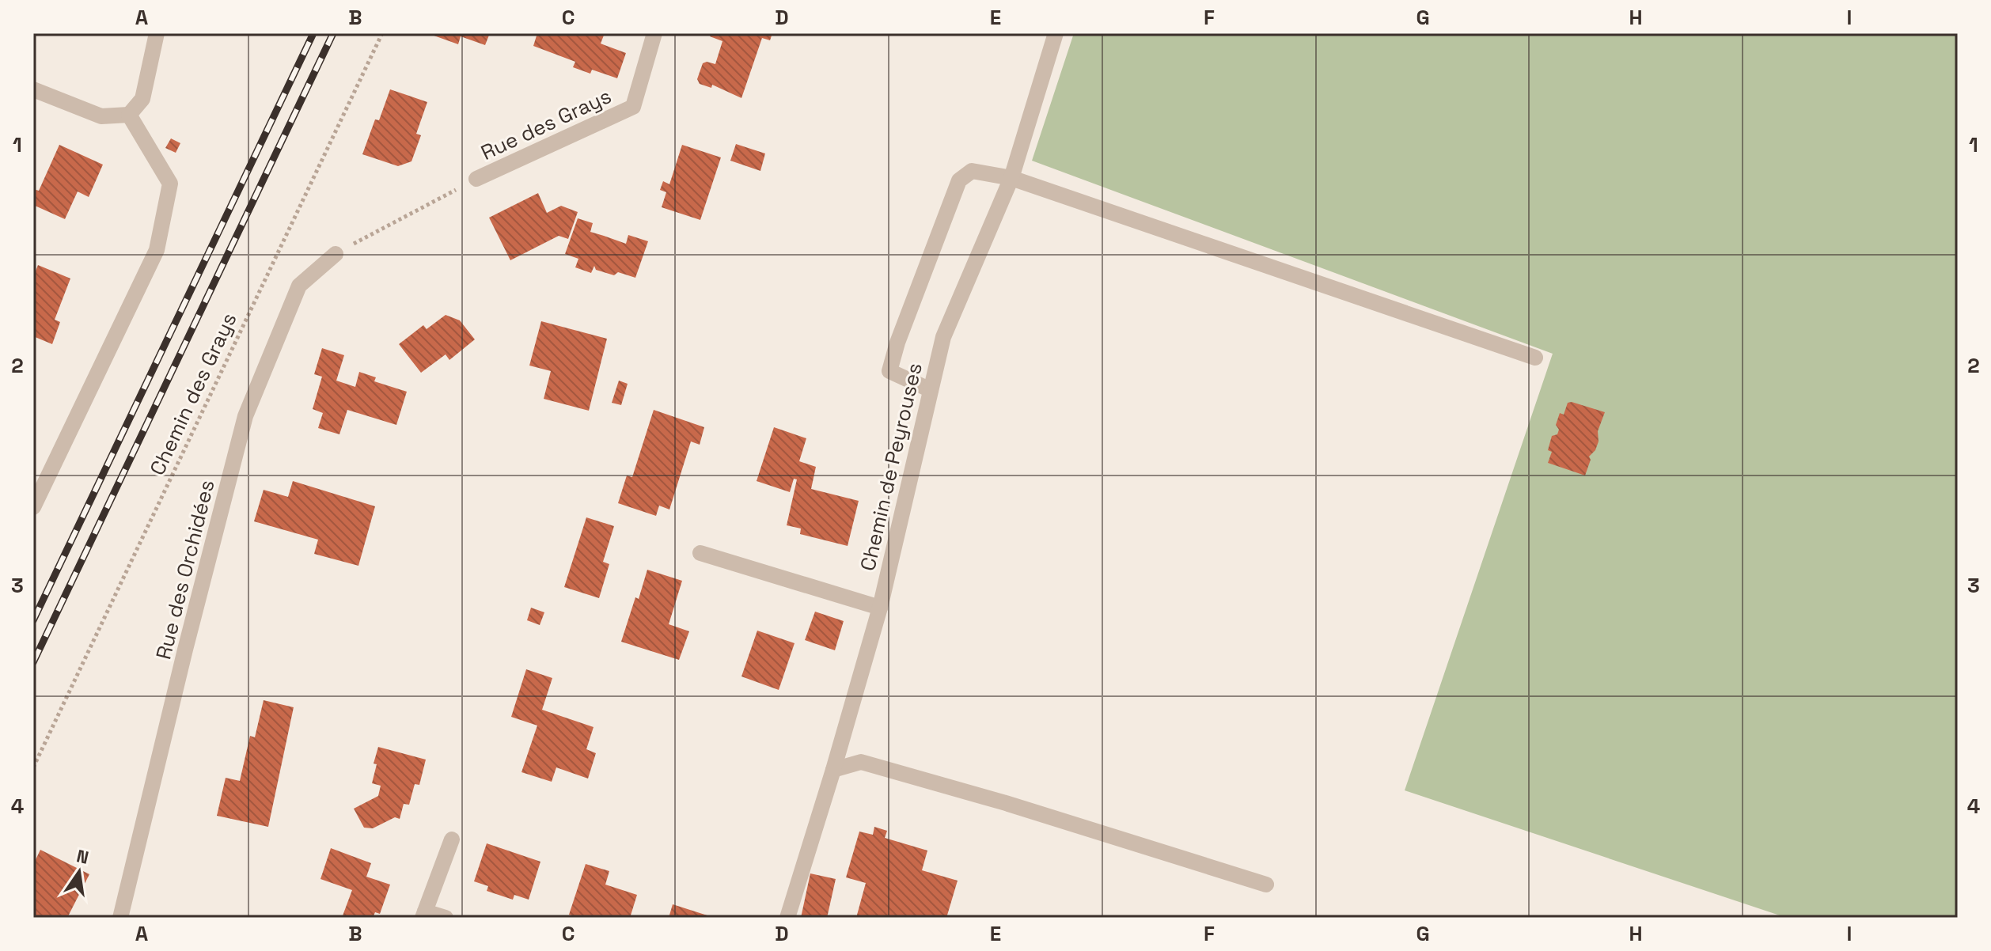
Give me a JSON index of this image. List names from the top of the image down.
{
  "streets": {
    "street": ["Rue des Grays", "Chemin de Peyrouses", "Rue des Orchidées"],
    "path": ["Chemin des Grays"]
  },
  "north": "top",
  "grid": {
    "columns": [
      "A",
      "B",
      "C",
      "D",
      "E",
      "F",
      "G",
      "H",
      "I"
    ],
    "rows": [
      "1",
      "2",
      "3",
      "4"
    ]
  }
}
